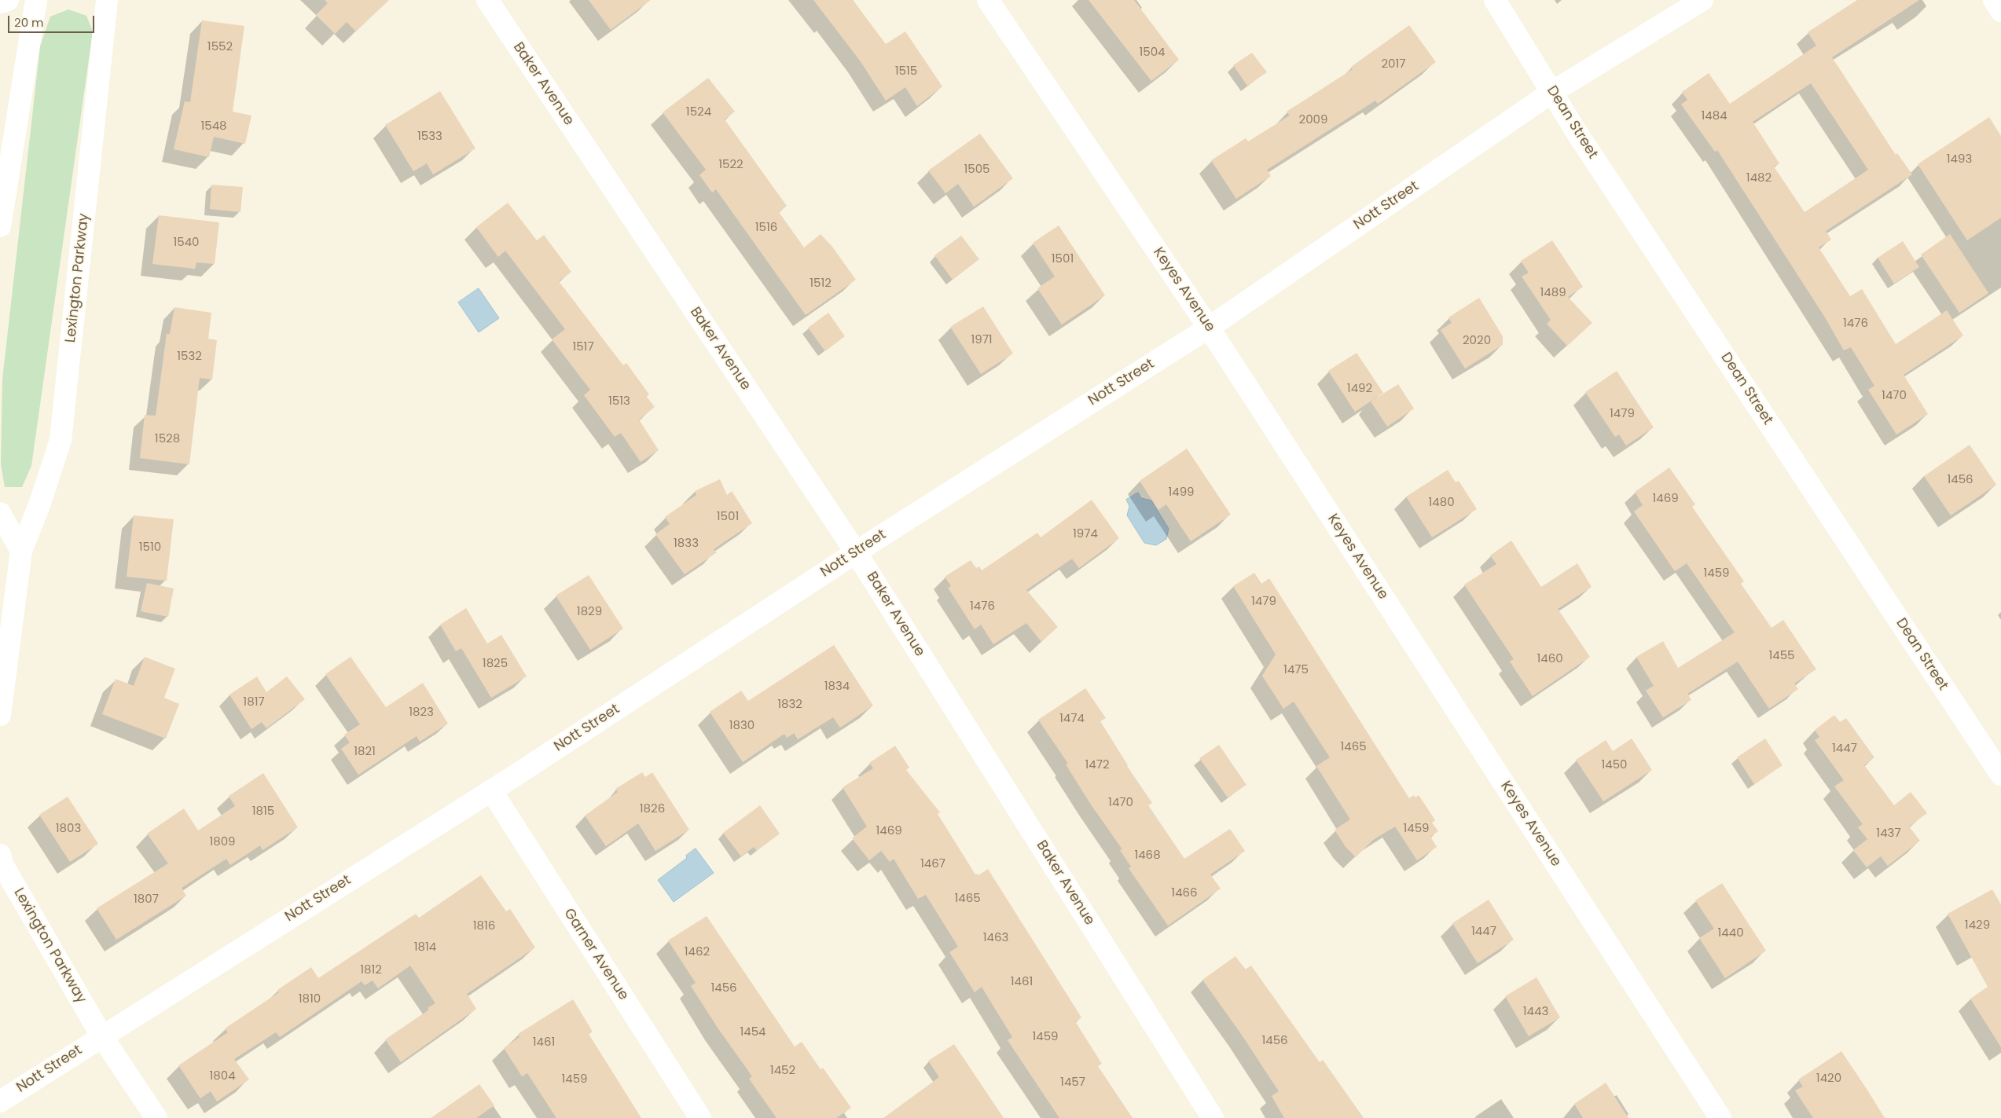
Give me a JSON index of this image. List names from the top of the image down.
{
  "streets": {
    "street": [
      "Baker Avenue",
      "Dean Street",
      "Nott Street",
      "Lexington Parkway",
      "Keyes Avenue",
      "Garner Avenue"
    ]
  },
  "crossings": [
    ["Baker Avenue", "Nott Street"],
    ["Dean Street", "Nott Street"],
    ["Nott Street", "Lexington Parkway"],
    ["Nott Street", "Keyes Avenue"],
    ["Nott Street", "Garner Avenue"]
  ],
  "house_numbers": [
    "1552",
    "1504",
    "2017",
    "1515",
    "1524",
    "1484",
    "2009",
    "1548",
    "1533",
    "1493",
    "1522",
    "1505",
    "1482",
    "1516",
    "1540",
    "1501",
    "1512",
    "1489",
    "1476",
    "1971",
    "2020",
    "1517",
    "1532",
    "1492",
    "1470",
    "1513",
    "1479",
    "1528",
    "1456",
    "1499",
    "1469",
    "1480",
    "1501",
    "1974",
    "1833",
    "1510",
    "1459",
    "1479",
    "1476",
    "1829",
    "1455",
    "1460",
    "1825",
    "1475",
    "1834",
    "1817",
    "1832",
    "1823",
    "1474",
    "1830",
    "1465",
    "1447",
    "1821",
    "1472",
    "1450",
    "1470",
    "1826",
    "1815",
    "1803",
    "1459",
    "1469",
    "1437",
    "1809",
    "1468",
    "1467",
    "1466",
    "1465",
    "1807",
    "1429",
    "1816",
    "1447",
    "1440",
    "1463",
    "1814",
    "1462",
    "1812",
    "1461",
    "1456",
    "1810",
    "1443",
    "1454",
    "1459",
    "1456",
    "1461",
    "1452",
    "1804",
    "1420",
    "1459",
    "1457"
  ],
  "scale_bar": "20 m"
}
